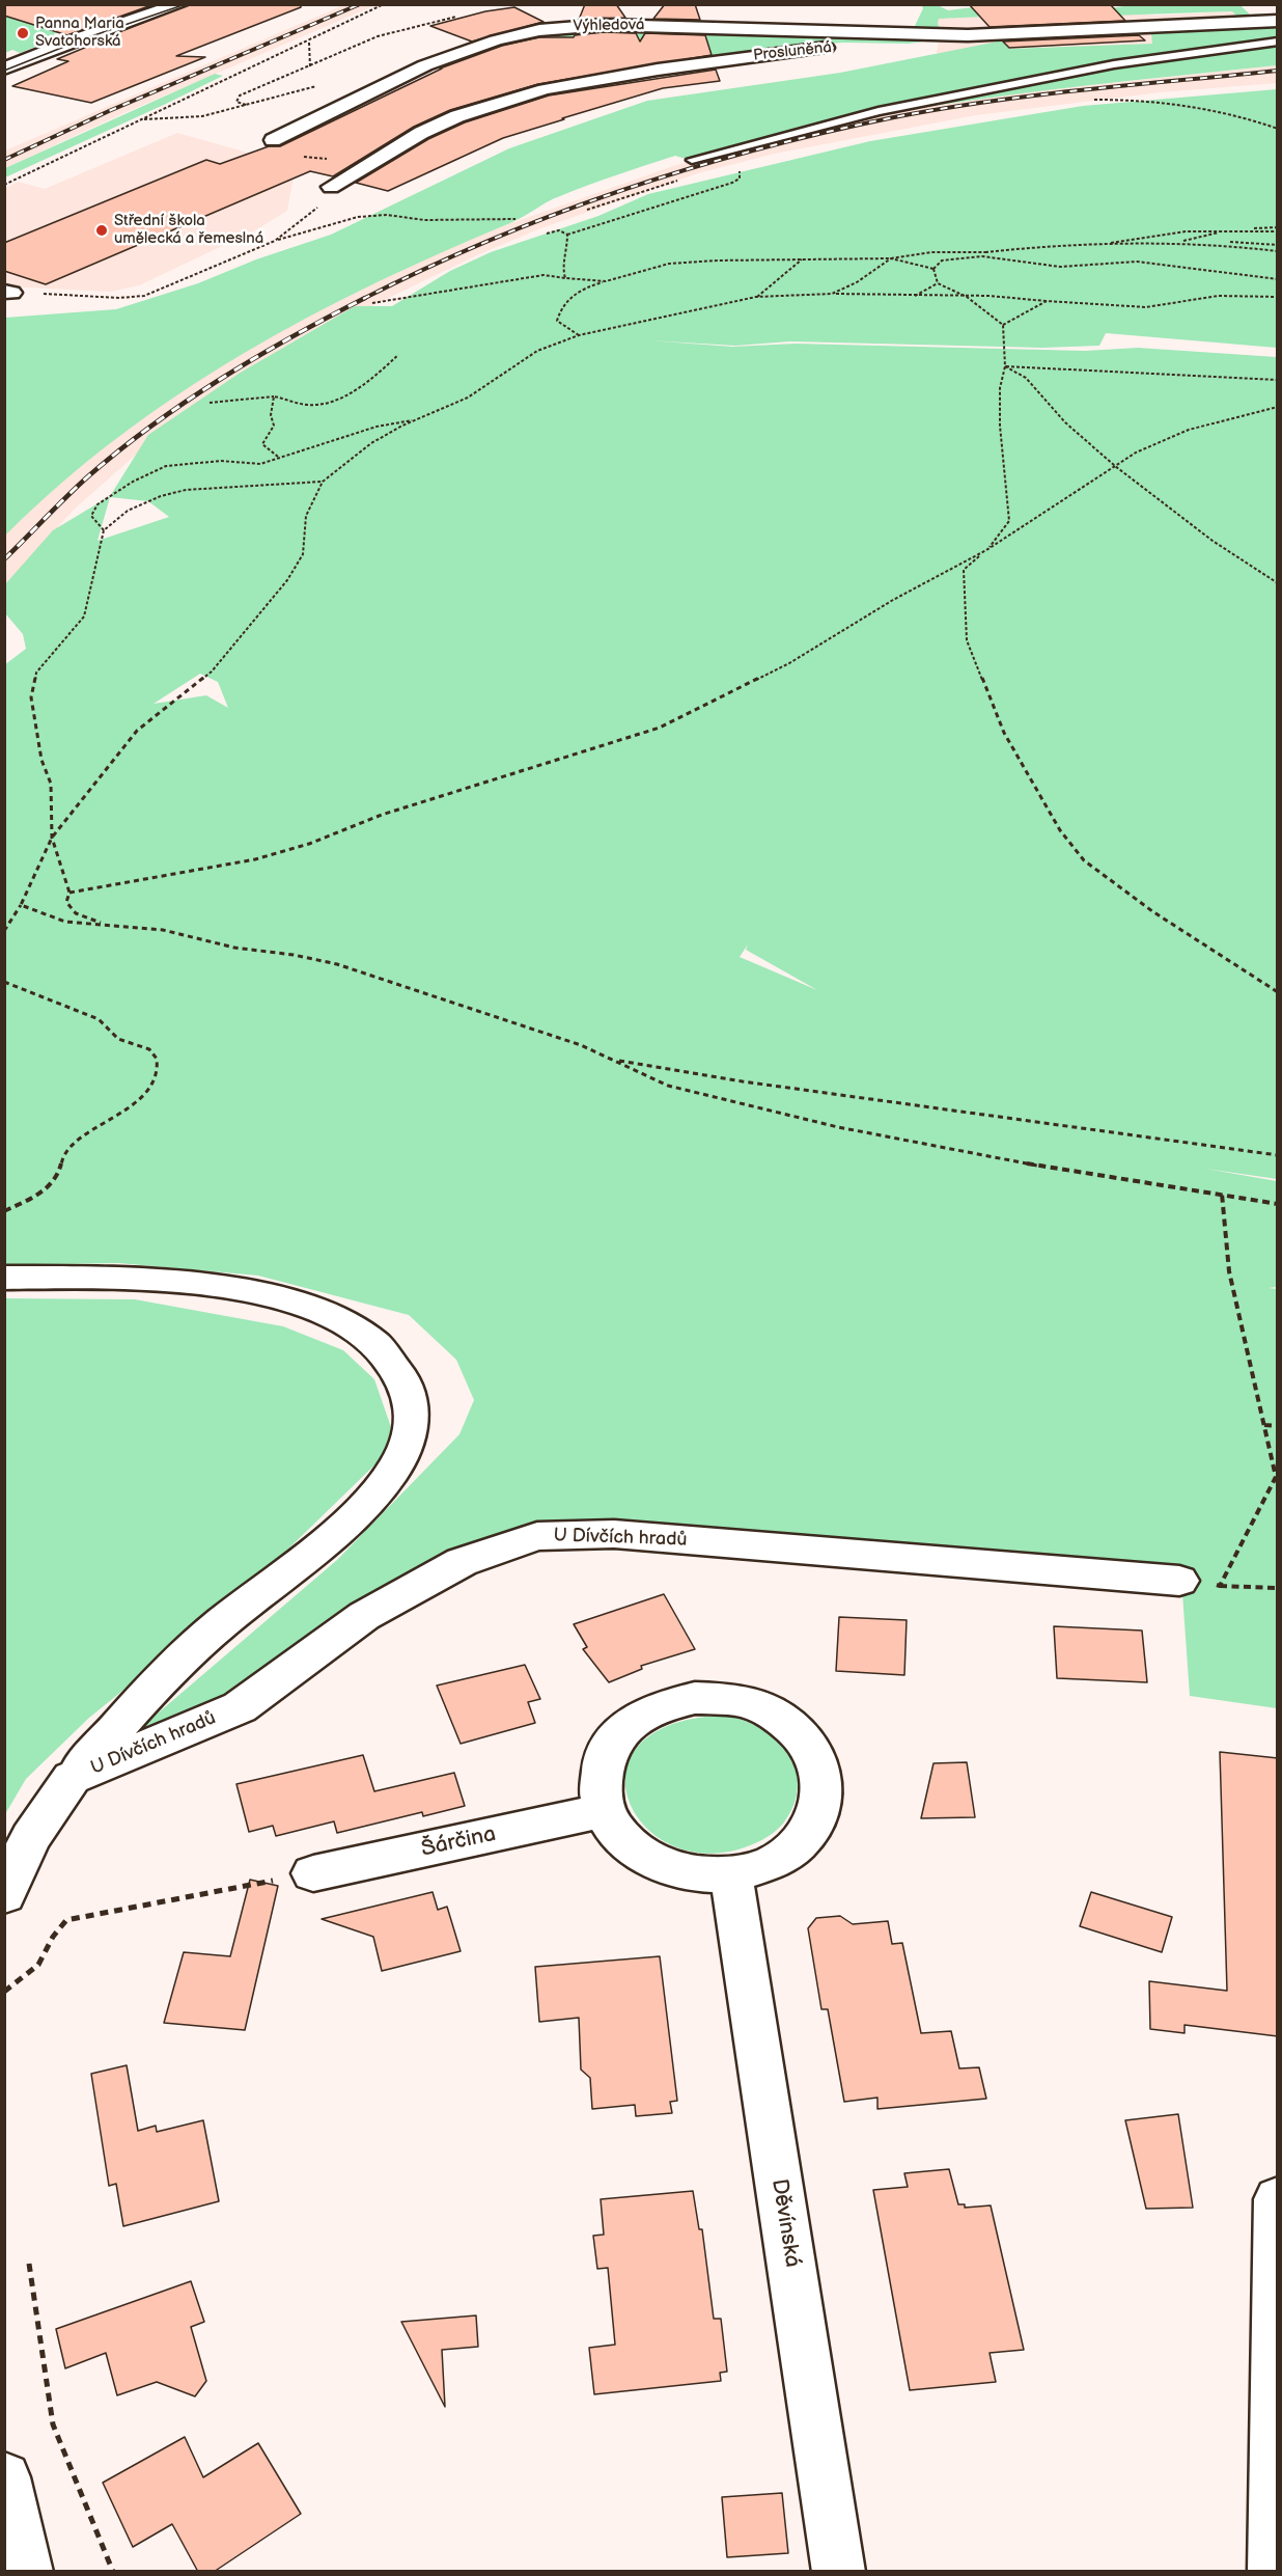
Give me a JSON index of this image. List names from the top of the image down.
{
  "streets": {
    "street": [
      "Výhledová",
      "Prosluněná",
      "U Dívčích hradů",
      "Šárčina",
      "Děvínská"
    ]
  },
  "crossings": [
    ["Výhledová", "Prosluněná"],
    ["Šárčina", "Děvínská"]
  ],
  "places": ["Panna Maria Svatohorská", "Střední škola umělecká a řemeslná"]
}
